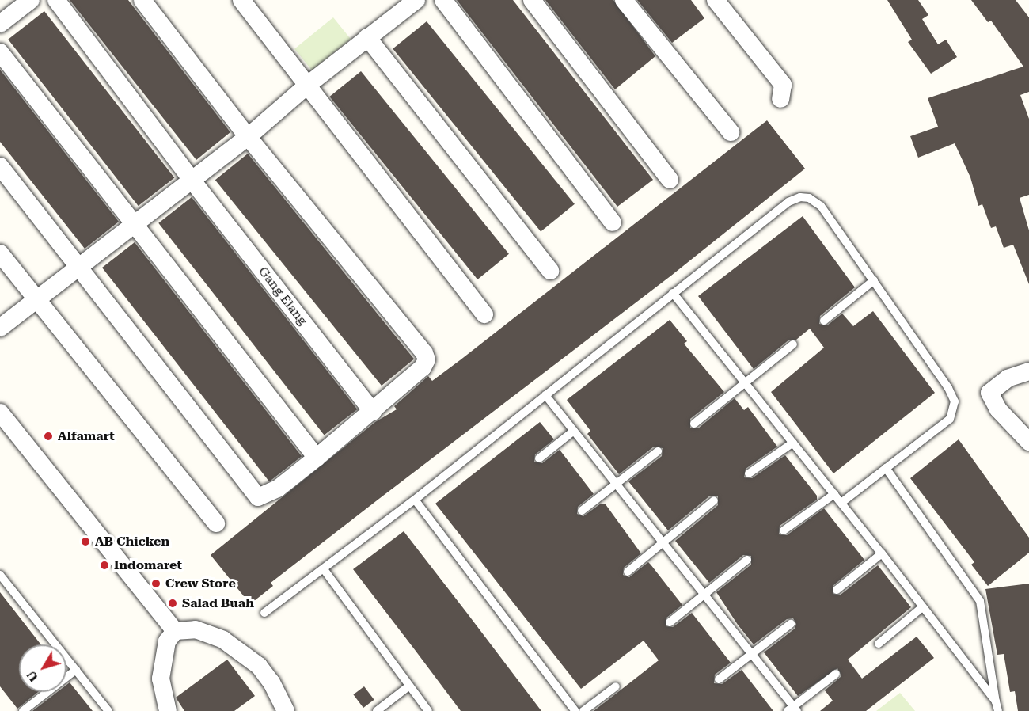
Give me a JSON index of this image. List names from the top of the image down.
{
  "streets": {
    "street": ["Gang Elang"]
  },
  "places": [
    "Alfamart",
    "AB Chicken",
    "Indomaret",
    "Crew Store",
    "Salad Buah"
  ],
  "north": "bottom left"
}
